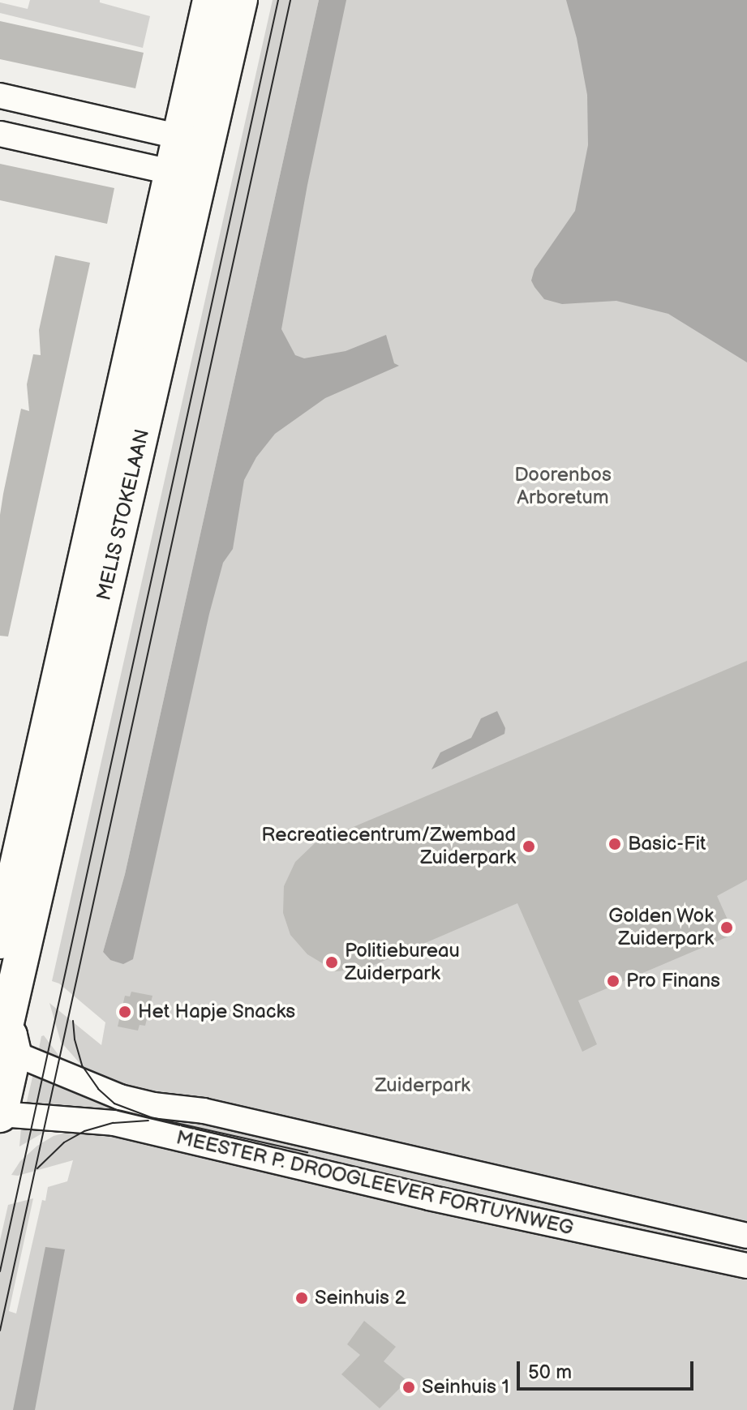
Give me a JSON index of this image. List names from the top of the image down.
{
  "streets": {
    "street": ["MELIS STOKELAAN", "MEESTER P. DROOGLEEVER FORTUYNWEG"]
  },
  "crossings": [
    ["MELIS STOKELAAN", "MEESTER P. DROOGLEEVER FORTUYNWEG"]
  ],
  "parks": ["Doorenbos Arboretum", "Zuiderpark"],
  "places": [
    "Basic-Fit",
    "Recreatiecentrum/Zwembad Zuiderpark",
    "Golden Wok Zuiderpark",
    "Politiebureau Zuiderpark",
    "Pro Finans",
    "Het Hapje Snacks",
    "Seinhuis 2",
    "Seinhuis 1"
  ],
  "scale_bar": "50 m"
}
